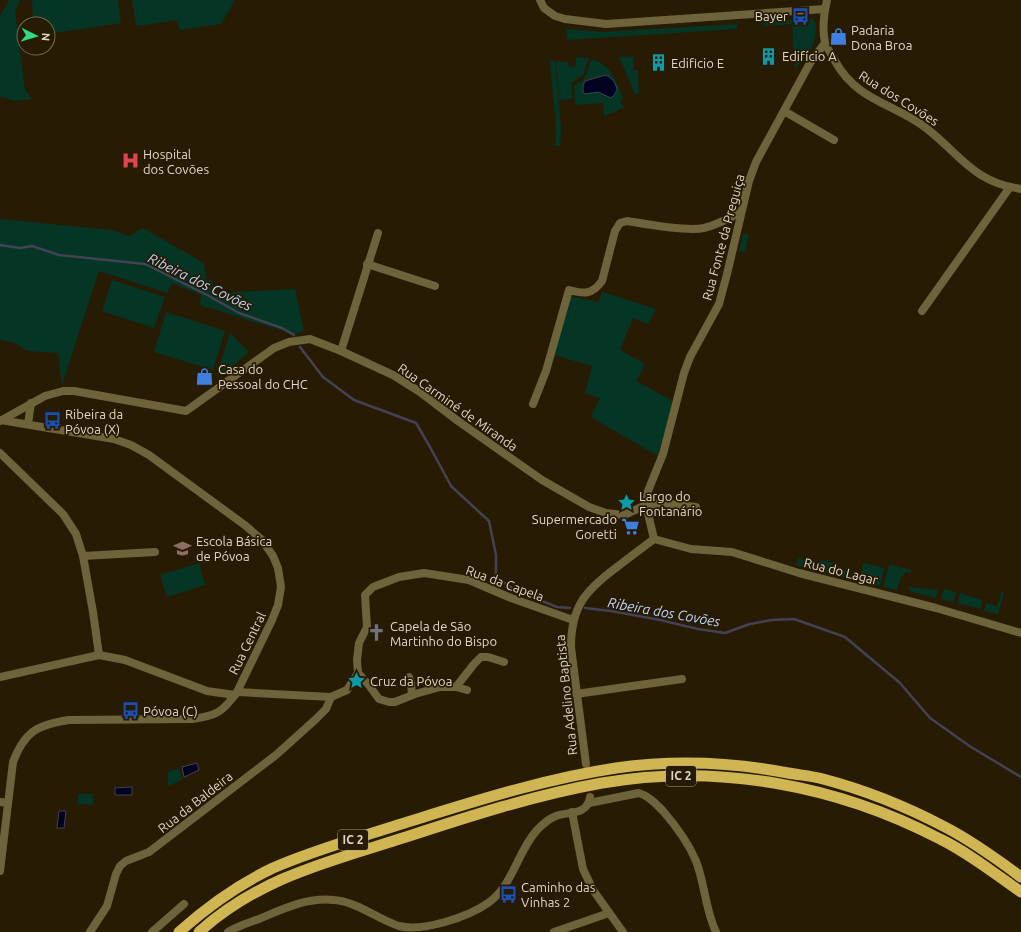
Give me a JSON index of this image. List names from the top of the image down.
{
  "streets": {
    "highway": ["IC 2"],
    "street": [
      "Rua dos Covões",
      "Rua Fonte da Preguiça",
      "Rua Carminé de Miranda",
      "Rua do Lagar",
      "Rua da Capela",
      "Rua Central",
      "Rua Adelino Baptista",
      "Rua da Baldeira"
    ]
  },
  "crossings": [
    ["Rua dos Covões", "Rua Fonte da Preguiça"],
    ["Rua Fonte da Preguiça", "Rua Carminé de Miranda"],
    ["Rua Fonte da Preguiça", "Rua do Lagar"],
    ["Rua Fonte da Preguiça", "Rua Adelino Baptista"],
    ["Rua Carminé de Miranda", "Rua Central"],
    ["Rua do Lagar", "Rua Adelino Baptista"],
    ["Rua da Capela", "Rua Adelino Baptista"]
  ],
  "water": ["Ribeira dos Covões"],
  "places": {
    "bus stop": [
      "Bayer",
      "Ribeira da Póvoa (X)",
      "Póvoa (C)",
      "Caminho das Vinhas 2"
    ],
    "shop": ["Padaria Dona Broa", "Casa do Pessoal do CHC"],
    "building": ["Edifício A", "Edificio E"],
    "hospital": ["Hospital dos Covões"],
    "place": ["Largo do Fontanário", "Cruz da Póvoa"],
    "supermarket": ["Supermercado Goretti"],
    "school or university": ["Escola Básica de Póvoa"],
    "church": ["Capela de São Martinho do Bispo"]
  },
  "north": "right"
}
